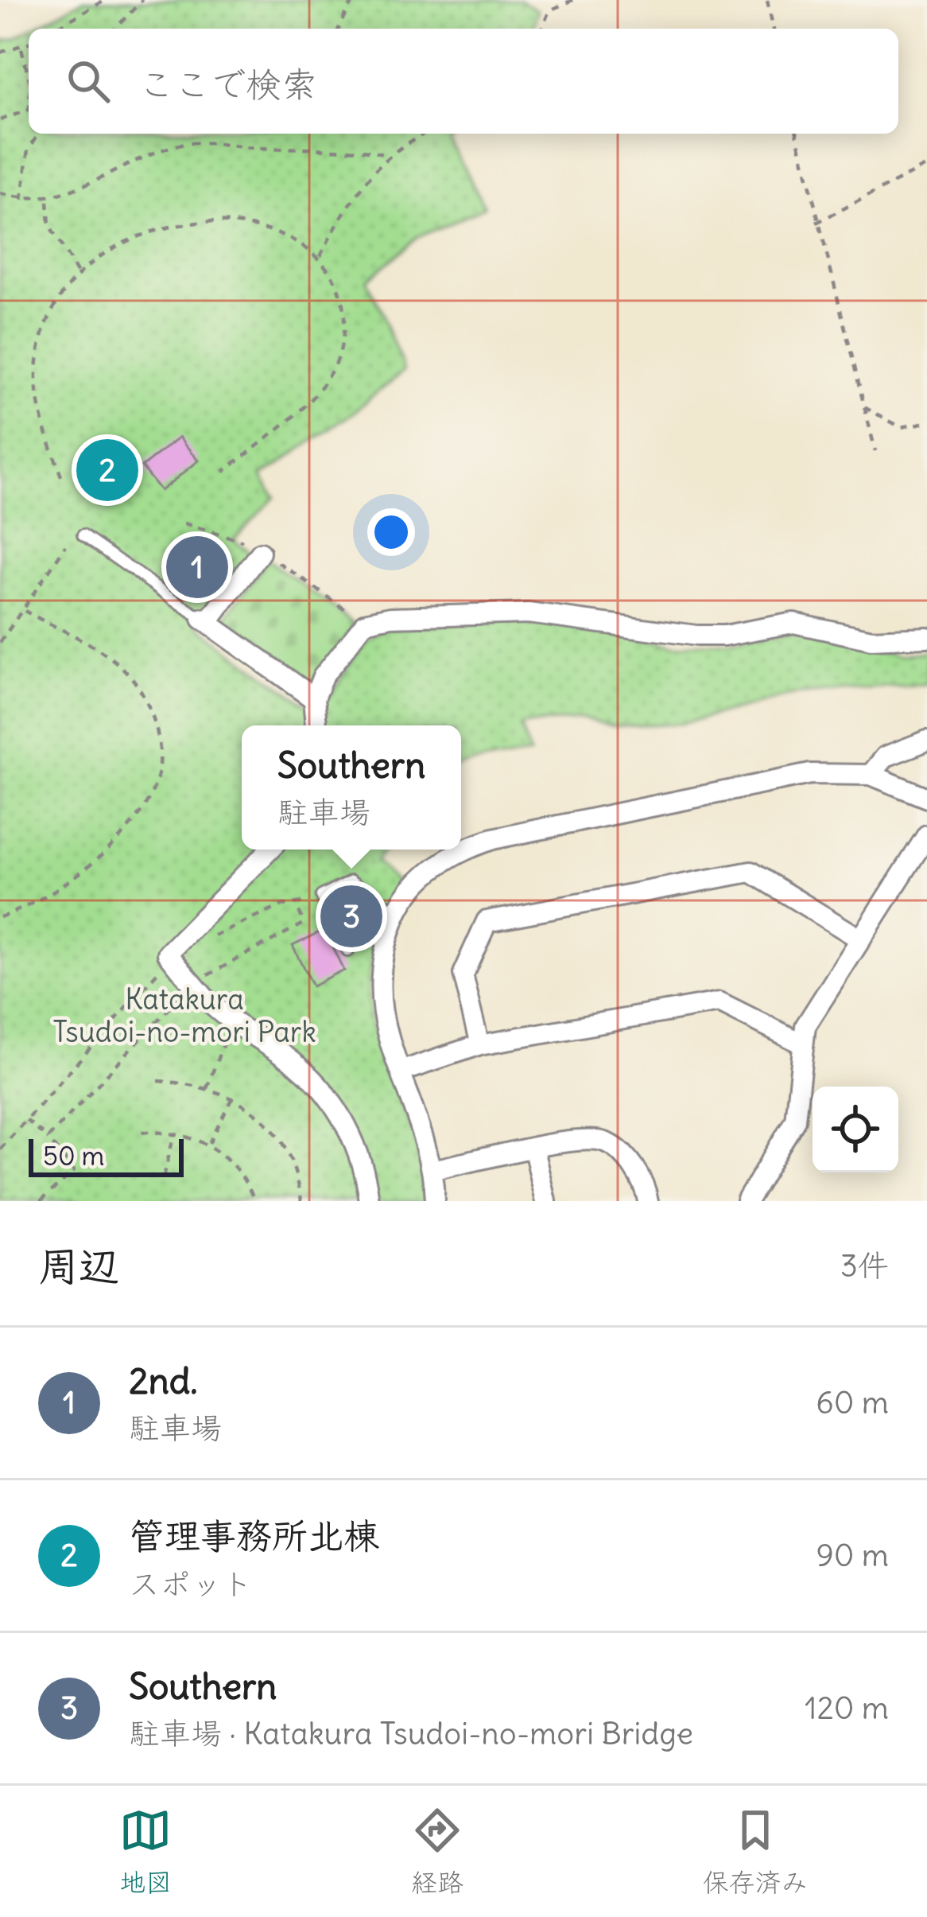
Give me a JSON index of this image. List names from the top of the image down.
{
  "parks": ["Katakura Tsudoi-no-mori Park"],
  "scale_bar": "50 m",
  "page": {
    "search": "ここで検索",
    "pins": ["2", "1", "3"],
    "popup": ["Southern", "駐車場"],
    "scale": "50 m",
    "heading": ["周辺", "3件"],
    "list": [
      {
        "mark": "1",
        "name": "2nd.",
        "note": "駐車場",
        "value": "60 m"
      },
      {
        "mark": "2",
        "name": "管理事務所北棟",
        "note": "スポット",
        "value": "90 m"
      },
      {
        "mark": "3",
        "name": "Southern",
        "note": "駐車場 · Katakura Tsudoi-no-mori Bridge",
        "value": "120 m"
      }
    ],
    "nav": ["地図", "経路", "保存済み"]
  }
}
